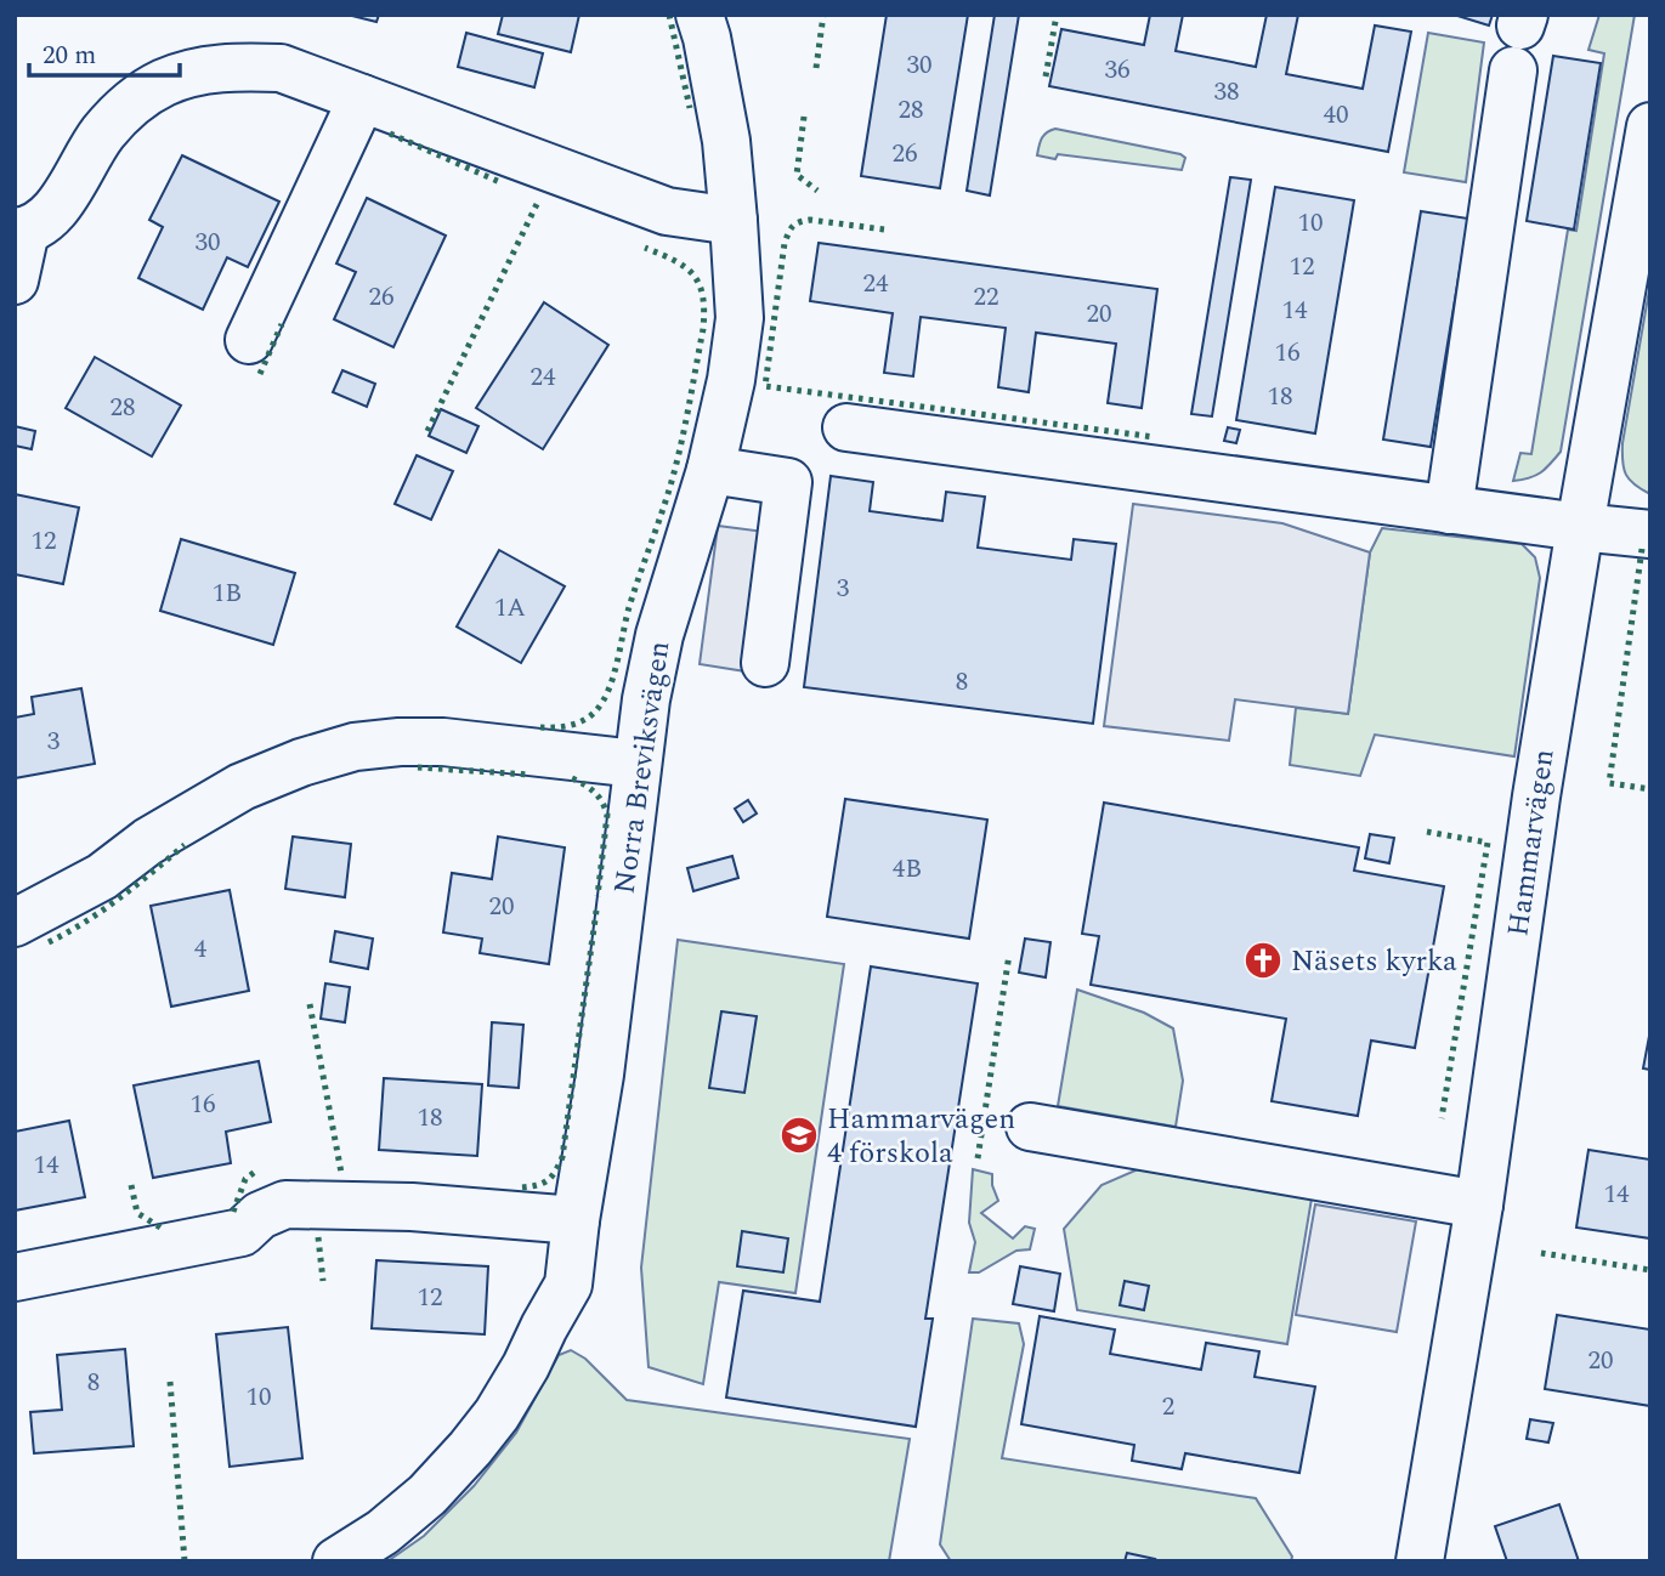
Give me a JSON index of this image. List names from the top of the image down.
{
  "streets": {
    "street": ["Norra Breviksvägen", "Hammarvägen"]
  },
  "places": {
    "church": ["Näsets kyrka"],
    "school or university": ["Hammarvägen 4 förskola"]
  },
  "house_numbers": [
    "30",
    "36",
    "38",
    "28",
    "40",
    "26",
    "10",
    "30",
    "12",
    "24",
    "26",
    "22",
    "14",
    "20",
    "16",
    "24",
    "18",
    "28",
    "12",
    "3",
    "1B",
    "1A",
    "8",
    "3",
    "4B",
    "20",
    "4",
    "16",
    "18",
    "14",
    "14",
    "12",
    "20",
    "8",
    "10",
    "2"
  ],
  "scale_bar": "20 m"
}
